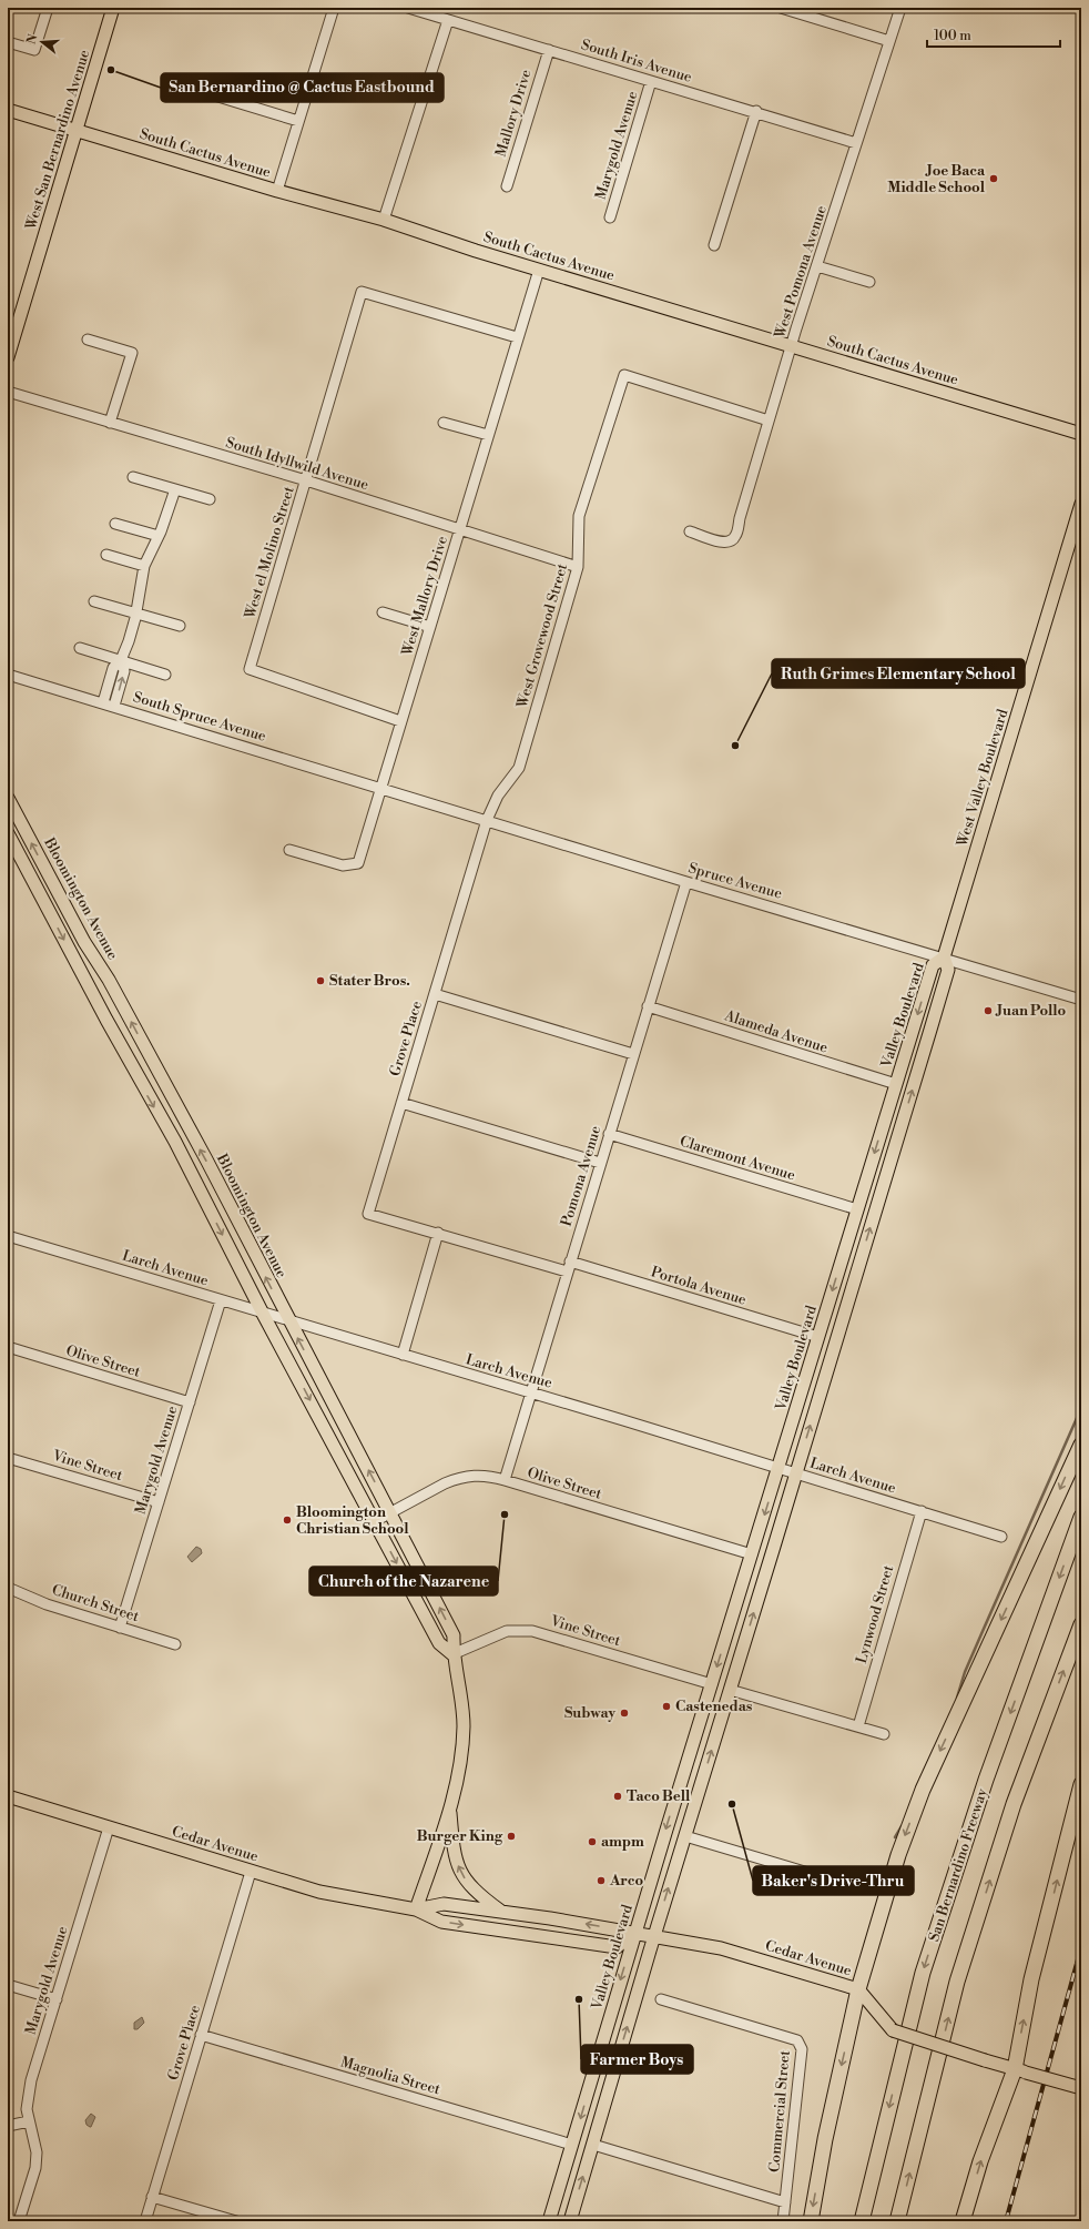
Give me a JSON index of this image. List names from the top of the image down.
{
  "streets": {
    "highway": ["San Bernardino Freeway"],
    "main road": [
      "West San Bernardino Avenue",
      "South Cactus Avenue",
      "West Valley Boulevard",
      "Bloomington Avenue",
      "Valley Boulevard",
      "Cedar Avenue"
    ],
    "street": [
      "South Iris Avenue",
      "Mallory Drive",
      "Marygold Avenue",
      "West Pomona Avenue",
      "South Idyllwild Avenue",
      "West el Molino Street",
      "West Mallory Drive",
      "West Grovewood Street",
      "South Spruce Avenue",
      "Spruce Avenue",
      "Alameda Avenue",
      "Grove Place",
      "Claremont Avenue",
      "Pomona Avenue",
      "Larch Avenue",
      "Portola Avenue",
      "Olive Street",
      "Vine Street",
      "Church Street",
      "Lynwood Street",
      "Magnolia Street",
      "Commercial Street"
    ]
  },
  "crossings": [
    ["South Iris Avenue", "Mallory Drive"],
    ["South Iris Avenue", "Marygold Avenue"],
    ["South Iris Avenue", "West Pomona Avenue"],
    ["West San Bernardino Avenue", "South Cactus Avenue"],
    ["Marygold Avenue", "Larch Avenue"],
    ["Marygold Avenue", "Olive Street"],
    ["Marygold Avenue", "Vine Street"],
    ["Marygold Avenue", "Church Street"],
    ["Marygold Avenue", "Cedar Avenue"],
    ["South Cactus Avenue", "West Pomona Avenue"],
    ["South Cactus Avenue", "West Mallory Drive"],
    ["West Pomona Avenue", "West Grovewood Street"],
    ["South Idyllwild Avenue", "West el Molino Street"],
    ["South Idyllwild Avenue", "West Mallory Drive"],
    ["South Idyllwild Avenue", "West Grovewood Street"],
    ["West el Molino Street", "West Mallory Drive"],
    ["West Mallory Drive", "South Spruce Avenue"],
    ["West Mallory Drive", "Spruce Avenue"],
    ["West Grovewood Street", "Spruce Avenue"],
    ["West Grovewood Street", "Grove Place"],
    ["South Spruce Avenue", "Spruce Avenue"],
    ["West Valley Boulevard", "Spruce Avenue"],
    ["West Valley Boulevard", "Valley Boulevard"],
    ["Spruce Avenue", "Valley Boulevard"],
    ["Spruce Avenue", "Grove Place"],
    ["Spruce Avenue", "Pomona Avenue"],
    ["Bloomington Avenue", "Larch Avenue"],
    ["Bloomington Avenue", "Olive Street"],
    ["Bloomington Avenue", "Vine Street"],
    ["Bloomington Avenue", "Cedar Avenue"],
    ["Valley Boulevard", "Alameda Avenue"],
    ["Valley Boulevard", "Claremont Avenue"],
    ["Valley Boulevard", "Larch Avenue"],
    ["Valley Boulevard", "Portola Avenue"],
    ["Valley Boulevard", "Olive Street"],
    ["Valley Boulevard", "Vine Street"],
    ["Valley Boulevard", "Cedar Avenue"],
    ["Valley Boulevard", "Magnolia Street"],
    ["Alameda Avenue", "Pomona Avenue"],
    ["Grove Place", "Portola Avenue"],
    ["Grove Place", "Cedar Avenue"],
    ["Grove Place", "Magnolia Street"],
    ["Claremont Avenue", "Pomona Avenue"],
    ["Pomona Avenue", "Larch Avenue"],
    ["Pomona Avenue", "Portola Avenue"],
    ["Pomona Avenue", "Olive Street"],
    ["Larch Avenue", "Lynwood Street"]
  ],
  "places": [
    "San Bernardino @ Cactus Eastbound",
    "Joe Baca Middle School",
    "Ruth Grimes Elementary School",
    "Stater Bros.",
    "Juan Pollo",
    "Church of the Nazarene",
    "Bloomington Christian School",
    "Castenedas",
    "Subway",
    "Taco Bell",
    "Baker's Drive-Thru",
    "Burger King",
    "ampm",
    "Arco",
    "Farmer Boys"
  ],
  "scale_bar": "100 m",
  "north": "left"
}
